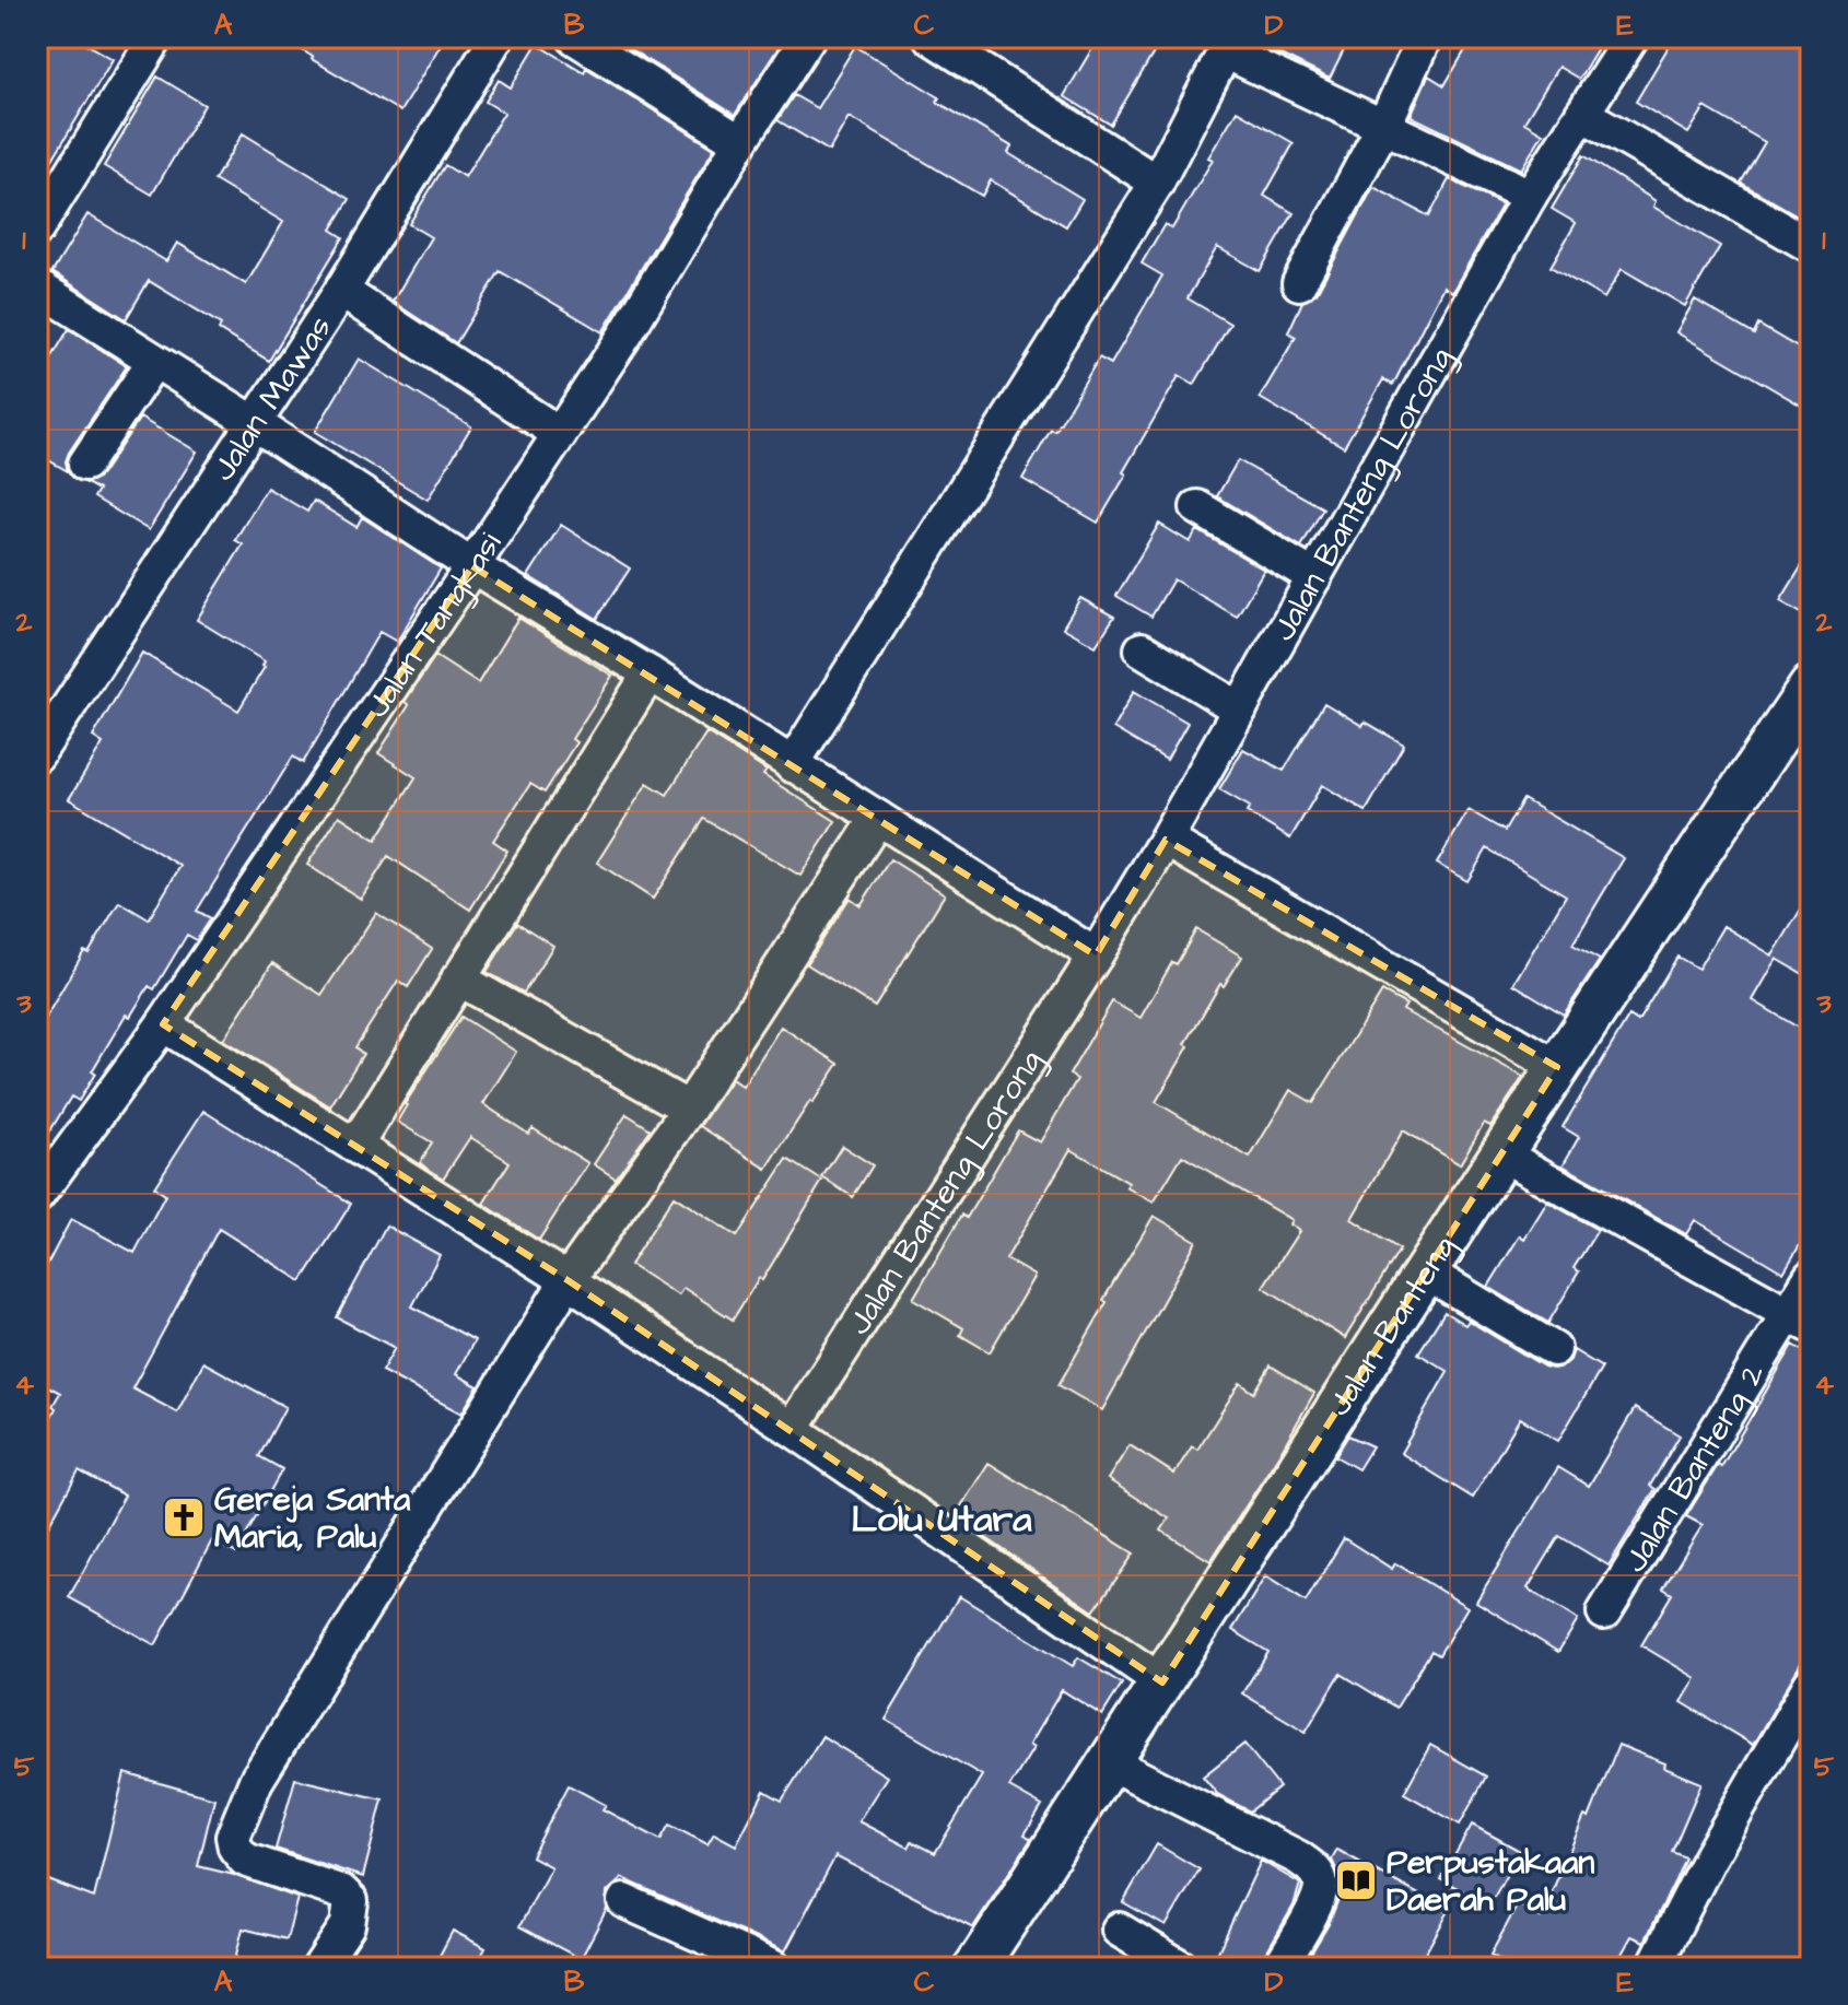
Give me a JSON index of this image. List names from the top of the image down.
{
  "streets": {
    "street": [
      "Jalan Mawas",
      "Jalan Banteng Lorong",
      "Jalan Tangkasi",
      "Jalan Banteng",
      "Jalan Banteng 2"
    ]
  },
  "districts": ["Lolu Utara"],
  "places": {
    "church": ["Gereja Santa Maria, Palu"],
    "library": ["Perpustakaan Daerah Palu"]
  },
  "grid": {
    "columns": [
      "A",
      "B",
      "C",
      "D",
      "E"
    ],
    "rows": [
      "1",
      "2",
      "3",
      "4",
      "5"
    ]
  }
}
